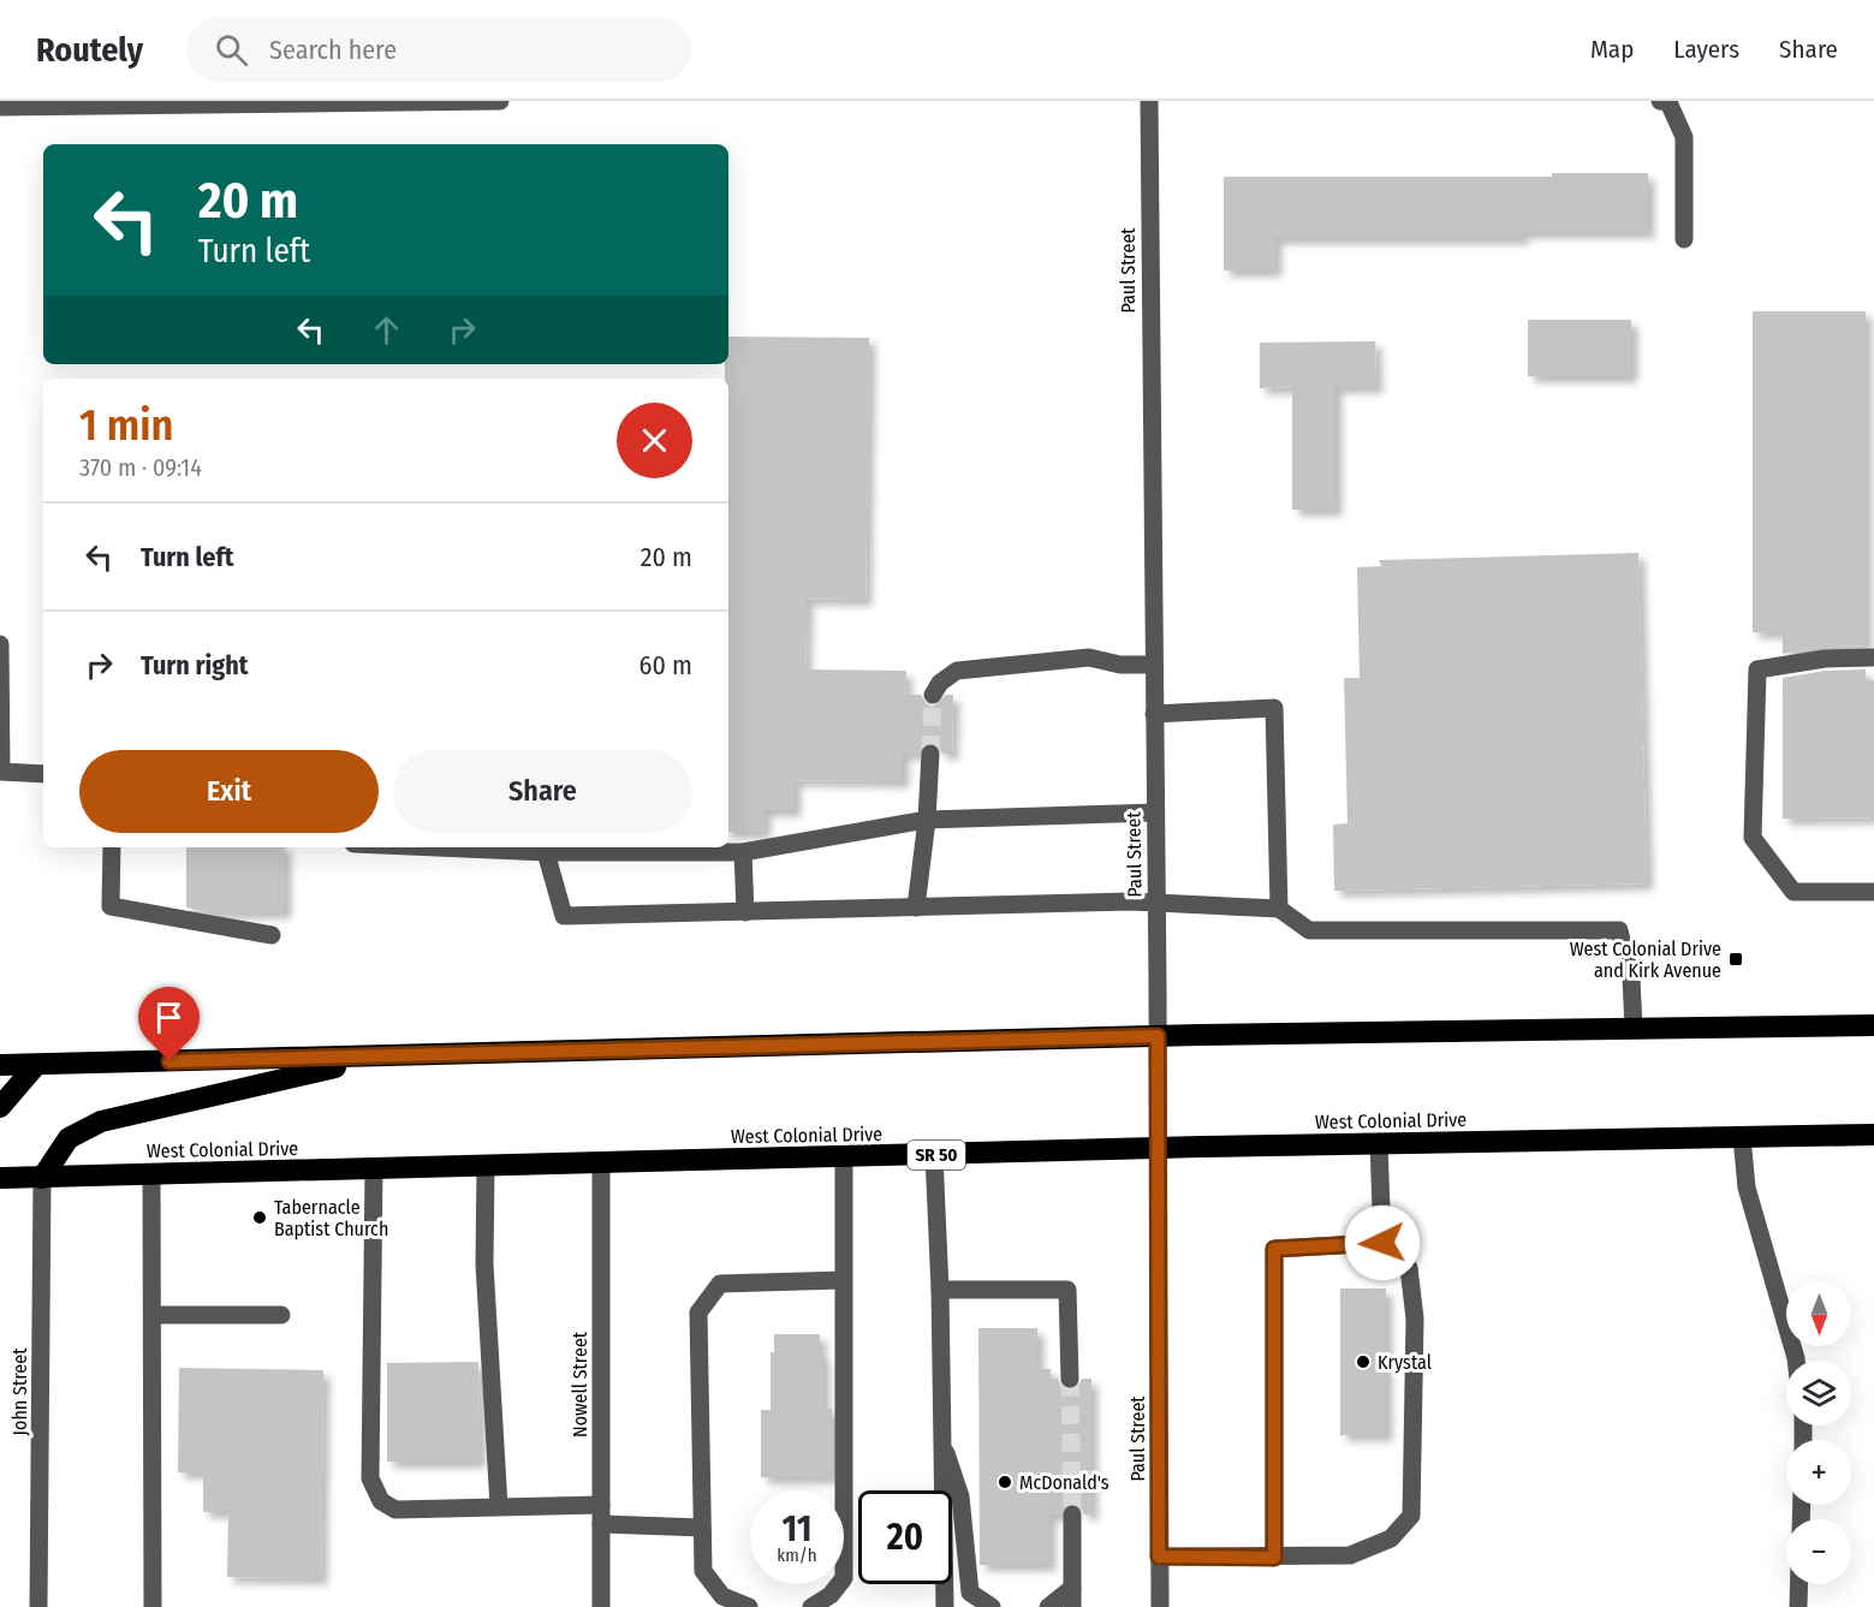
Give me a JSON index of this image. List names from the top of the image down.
{
  "streets": {
    "highway": ["West Colonial Drive", "SR 50"],
    "street": ["Paul Street", "Nowell Street", "John Street"]
  },
  "crossings": [
    ["Paul Street", "West Colonial Drive"],
    ["West Colonial Drive", "Nowell Street"],
    ["West Colonial Drive", "John Street"]
  ],
  "places": {
    "transit": ["West Colonial Drive and Kirk Avenue"],
    "other": ["Tabernacle Baptist Church", "Krystal", "McDonald's"]
  },
  "north": "bottom",
  "page": {
    "header": "Routely",
    "search": "Search here",
    "nav": ["Map", "Layers", "Share"],
    "turn": ["20 m", "Turn left"],
    "heading": ["1 min", "370 m · 09:14"],
    "list": [
      {
        "name": "Turn left",
        "value": "20 m"
      },
      {
        "name": "Turn right",
        "value": "60 m"
      }
    ],
    "buttons": ["Exit", "Share"],
    "map_buttons": ["+", "−"],
    "speed": "11 km/h",
    "limit": "20"
  }
}
